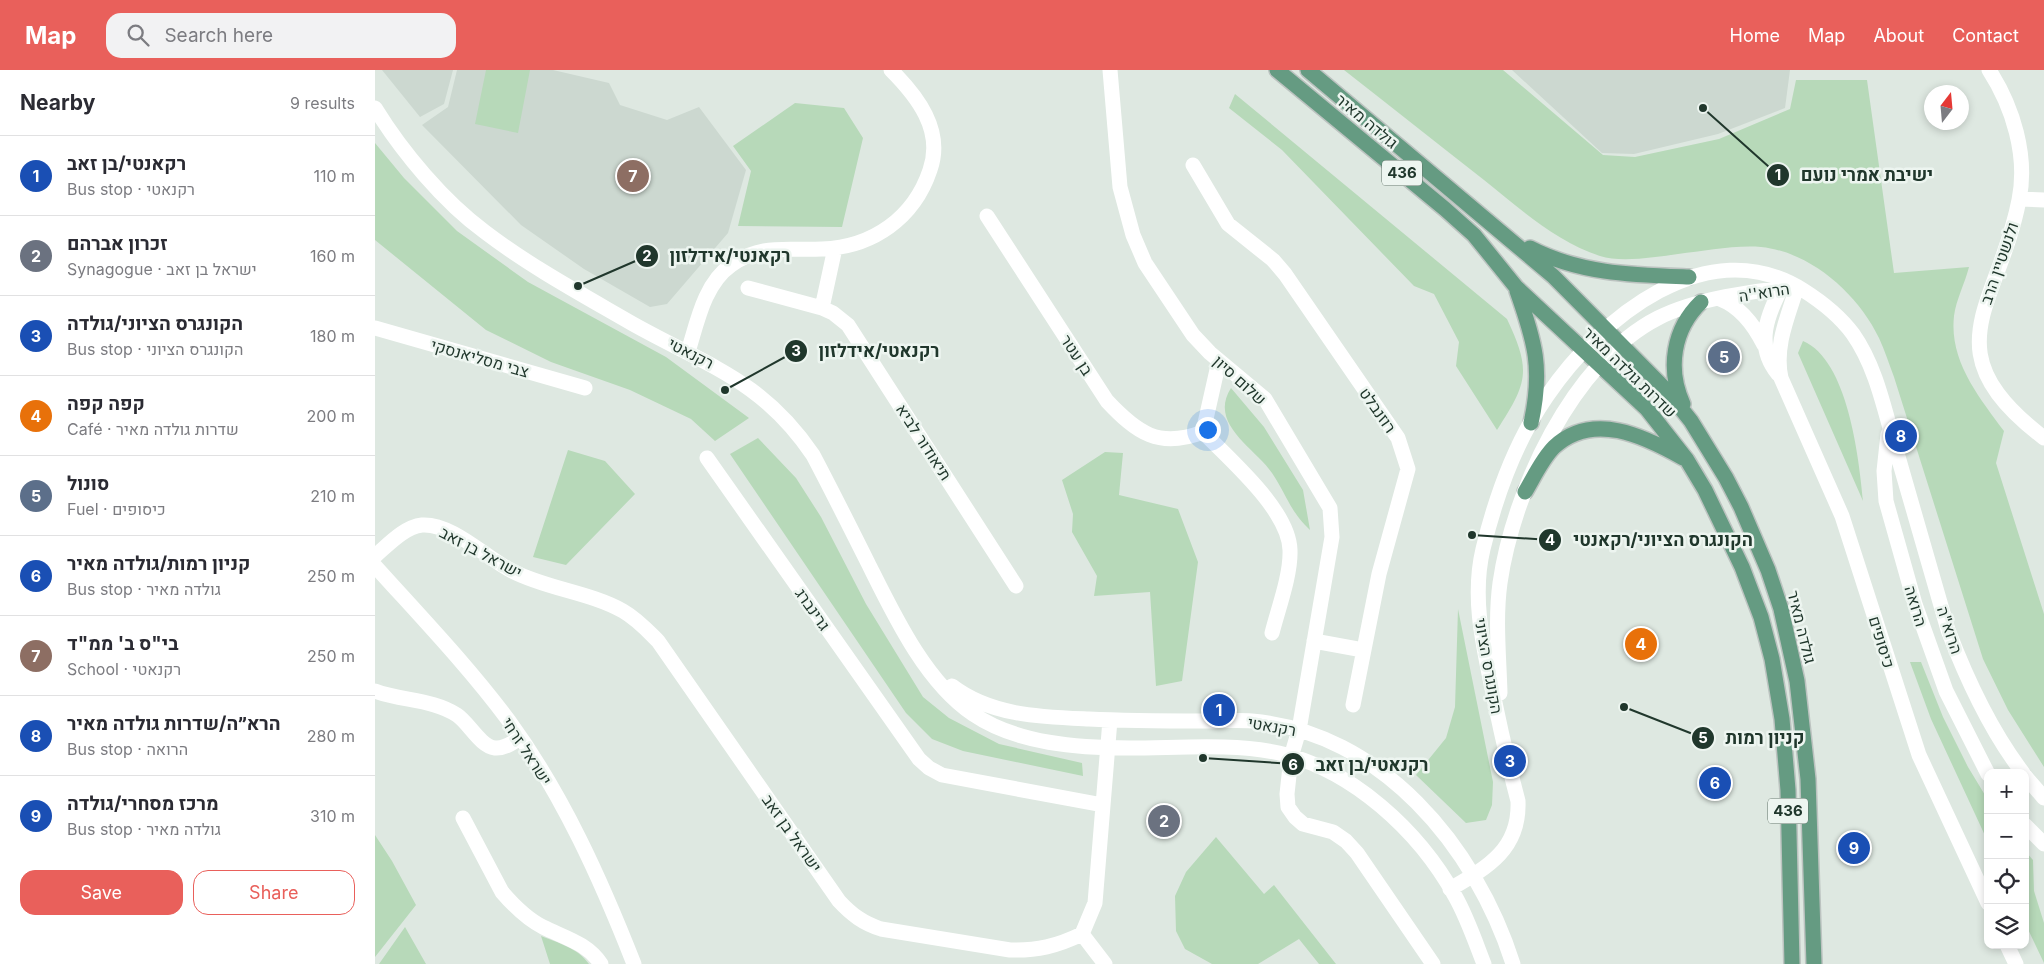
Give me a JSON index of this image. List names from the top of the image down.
{
  "streets": {
    "main road": ["גולדה מאיר", "436", "שדרות גולדה מאיר"],
    "street": [
      "ולנשטיין הרב",
      "הרוא''ה",
      "רקנאטי",
      "בן עטר",
      "צבי מסליאנסקי",
      "שלום סיון",
      "רוזנבלט",
      "תיאודור לביא",
      "ישראל בן זאב",
      "הרואה",
      "גרינברג",
      "הרוא\"ה",
      "כיסופים",
      "הקונגרס הציוני",
      "ישראל זרחי"
    ]
  },
  "crossings": [
    ["גולדה מאיר", "הרוא''ה"],
    ["גולדה מאיר", "שדרות גולדה מאיר"],
    ["גולדה מאיר", "הקונגרס הציוני"],
    ["הרוא''ה", "שדרות גולדה מאיר"],
    ["הרוא''ה", "הרואה"],
    ["הרוא''ה", "כיסופים"],
    ["הרוא''ה", "הקונגרס הציוני"],
    ["רקנאטי", "שלום סיון"],
    ["רקנאטי", "הקונגרס הציוני"],
    ["שדרות גולדה מאיר", "הקונגרס הציוני"],
    ["הרואה", "הרוא\"ה"],
    ["הרואה", "כיסופים"]
  ],
  "places": [
    "ישיבת אמרי נועם",
    "רקאנטי/אידלזון",
    "רקנאטי/אידלזון",
    "הקונגרס הציוני/רקאנטי",
    "קניון רמות",
    "רקנאטי/בן זאב"
  ],
  "north": "top",
  "page": {
    "header": "Map",
    "search": "Search here",
    "nav": [
      "Home",
      "Map",
      "About",
      "Contact"
    ],
    "heading": ["Nearby", "9 results"],
    "list": [
      {
        "mark": "1",
        "name": "רקאנטי/בן זאב",
        "note": "Bus stop · רקנאטי",
        "value": "110 m"
      },
      {
        "mark": "2",
        "name": "זכרון אברהם",
        "note": "Synagogue · ישראל בן זאב",
        "value": "160 m"
      },
      {
        "mark": "3",
        "name": "הקונגרס הציוני/גולדה",
        "note": "Bus stop · הקונגרס הציוני",
        "value": "180 m"
      },
      {
        "mark": "4",
        "name": "קפה קפה",
        "note": "Café · שדרות גולדה מאיר",
        "value": "200 m"
      },
      {
        "mark": "5",
        "name": "סונול",
        "note": "Fuel · כיסופים",
        "value": "210 m"
      },
      {
        "mark": "6",
        "name": "קניון רמות/גולדה מאיר",
        "note": "Bus stop · גולדה מאיר",
        "value": "250 m"
      },
      {
        "mark": "7",
        "name": "בי\"ס ב' ממ\"ד",
        "note": "School · רקנאטי",
        "value": "250 m"
      },
      {
        "mark": "8",
        "name": "הרא״ה/שדרות גולדה מאיר",
        "note": "Bus stop · הרואה",
        "value": "280 m"
      },
      {
        "mark": "9",
        "name": "מרכז מסחרי/גולדה",
        "note": "Bus stop · גולדה מאיר",
        "value": "310 m"
      }
    ],
    "pins": [
      "7",
      "5",
      "8",
      "4",
      "1",
      "3",
      "6",
      "2",
      "9"
    ],
    "map_buttons": ["+", "−"],
    "buttons": ["Save", "Share"]
  }
}
